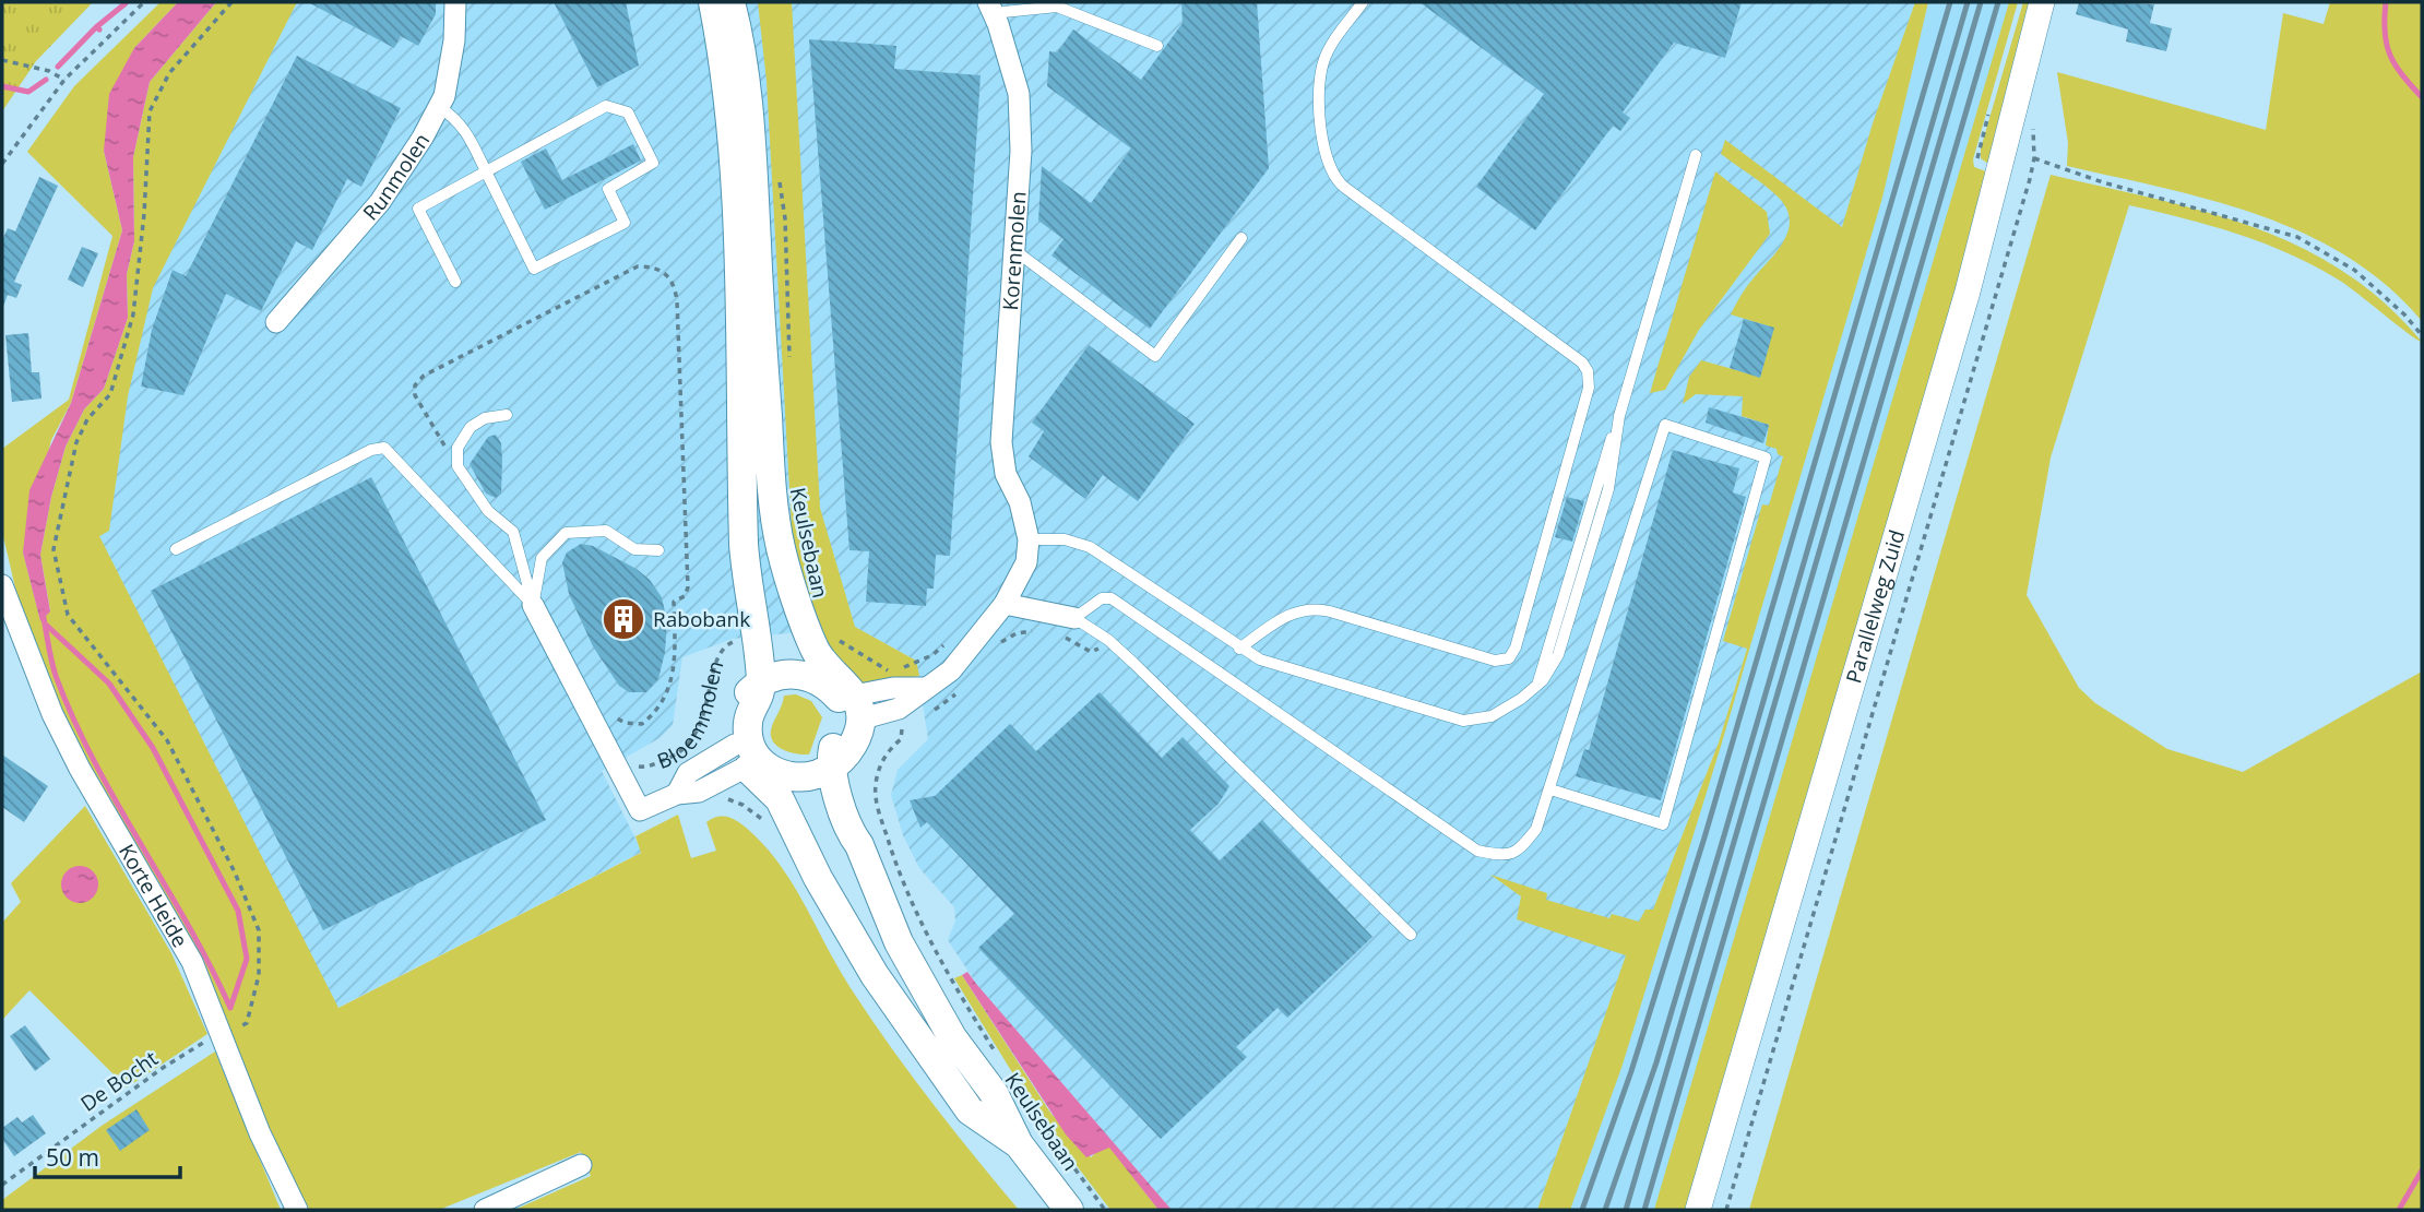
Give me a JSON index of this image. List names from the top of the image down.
{
  "streets": {
    "main road": ["Keulsebaan"],
    "street": [
      "Runmolen",
      "Korenmolen",
      "Parallelweg Zuid",
      "Bloemmolen",
      "Korte Heide"
    ],
    "path": ["De Bocht"]
  },
  "crossings": [
    ["Korenmolen", "Keulsebaan"],
    ["Korenmolen", "Bloemmolen"],
    ["Keulsebaan", "Bloemmolen"],
    ["Korte Heide", "De Bocht"]
  ],
  "places": {
    "building": ["Rabobank"]
  },
  "scale_bar": "50 m"
}
